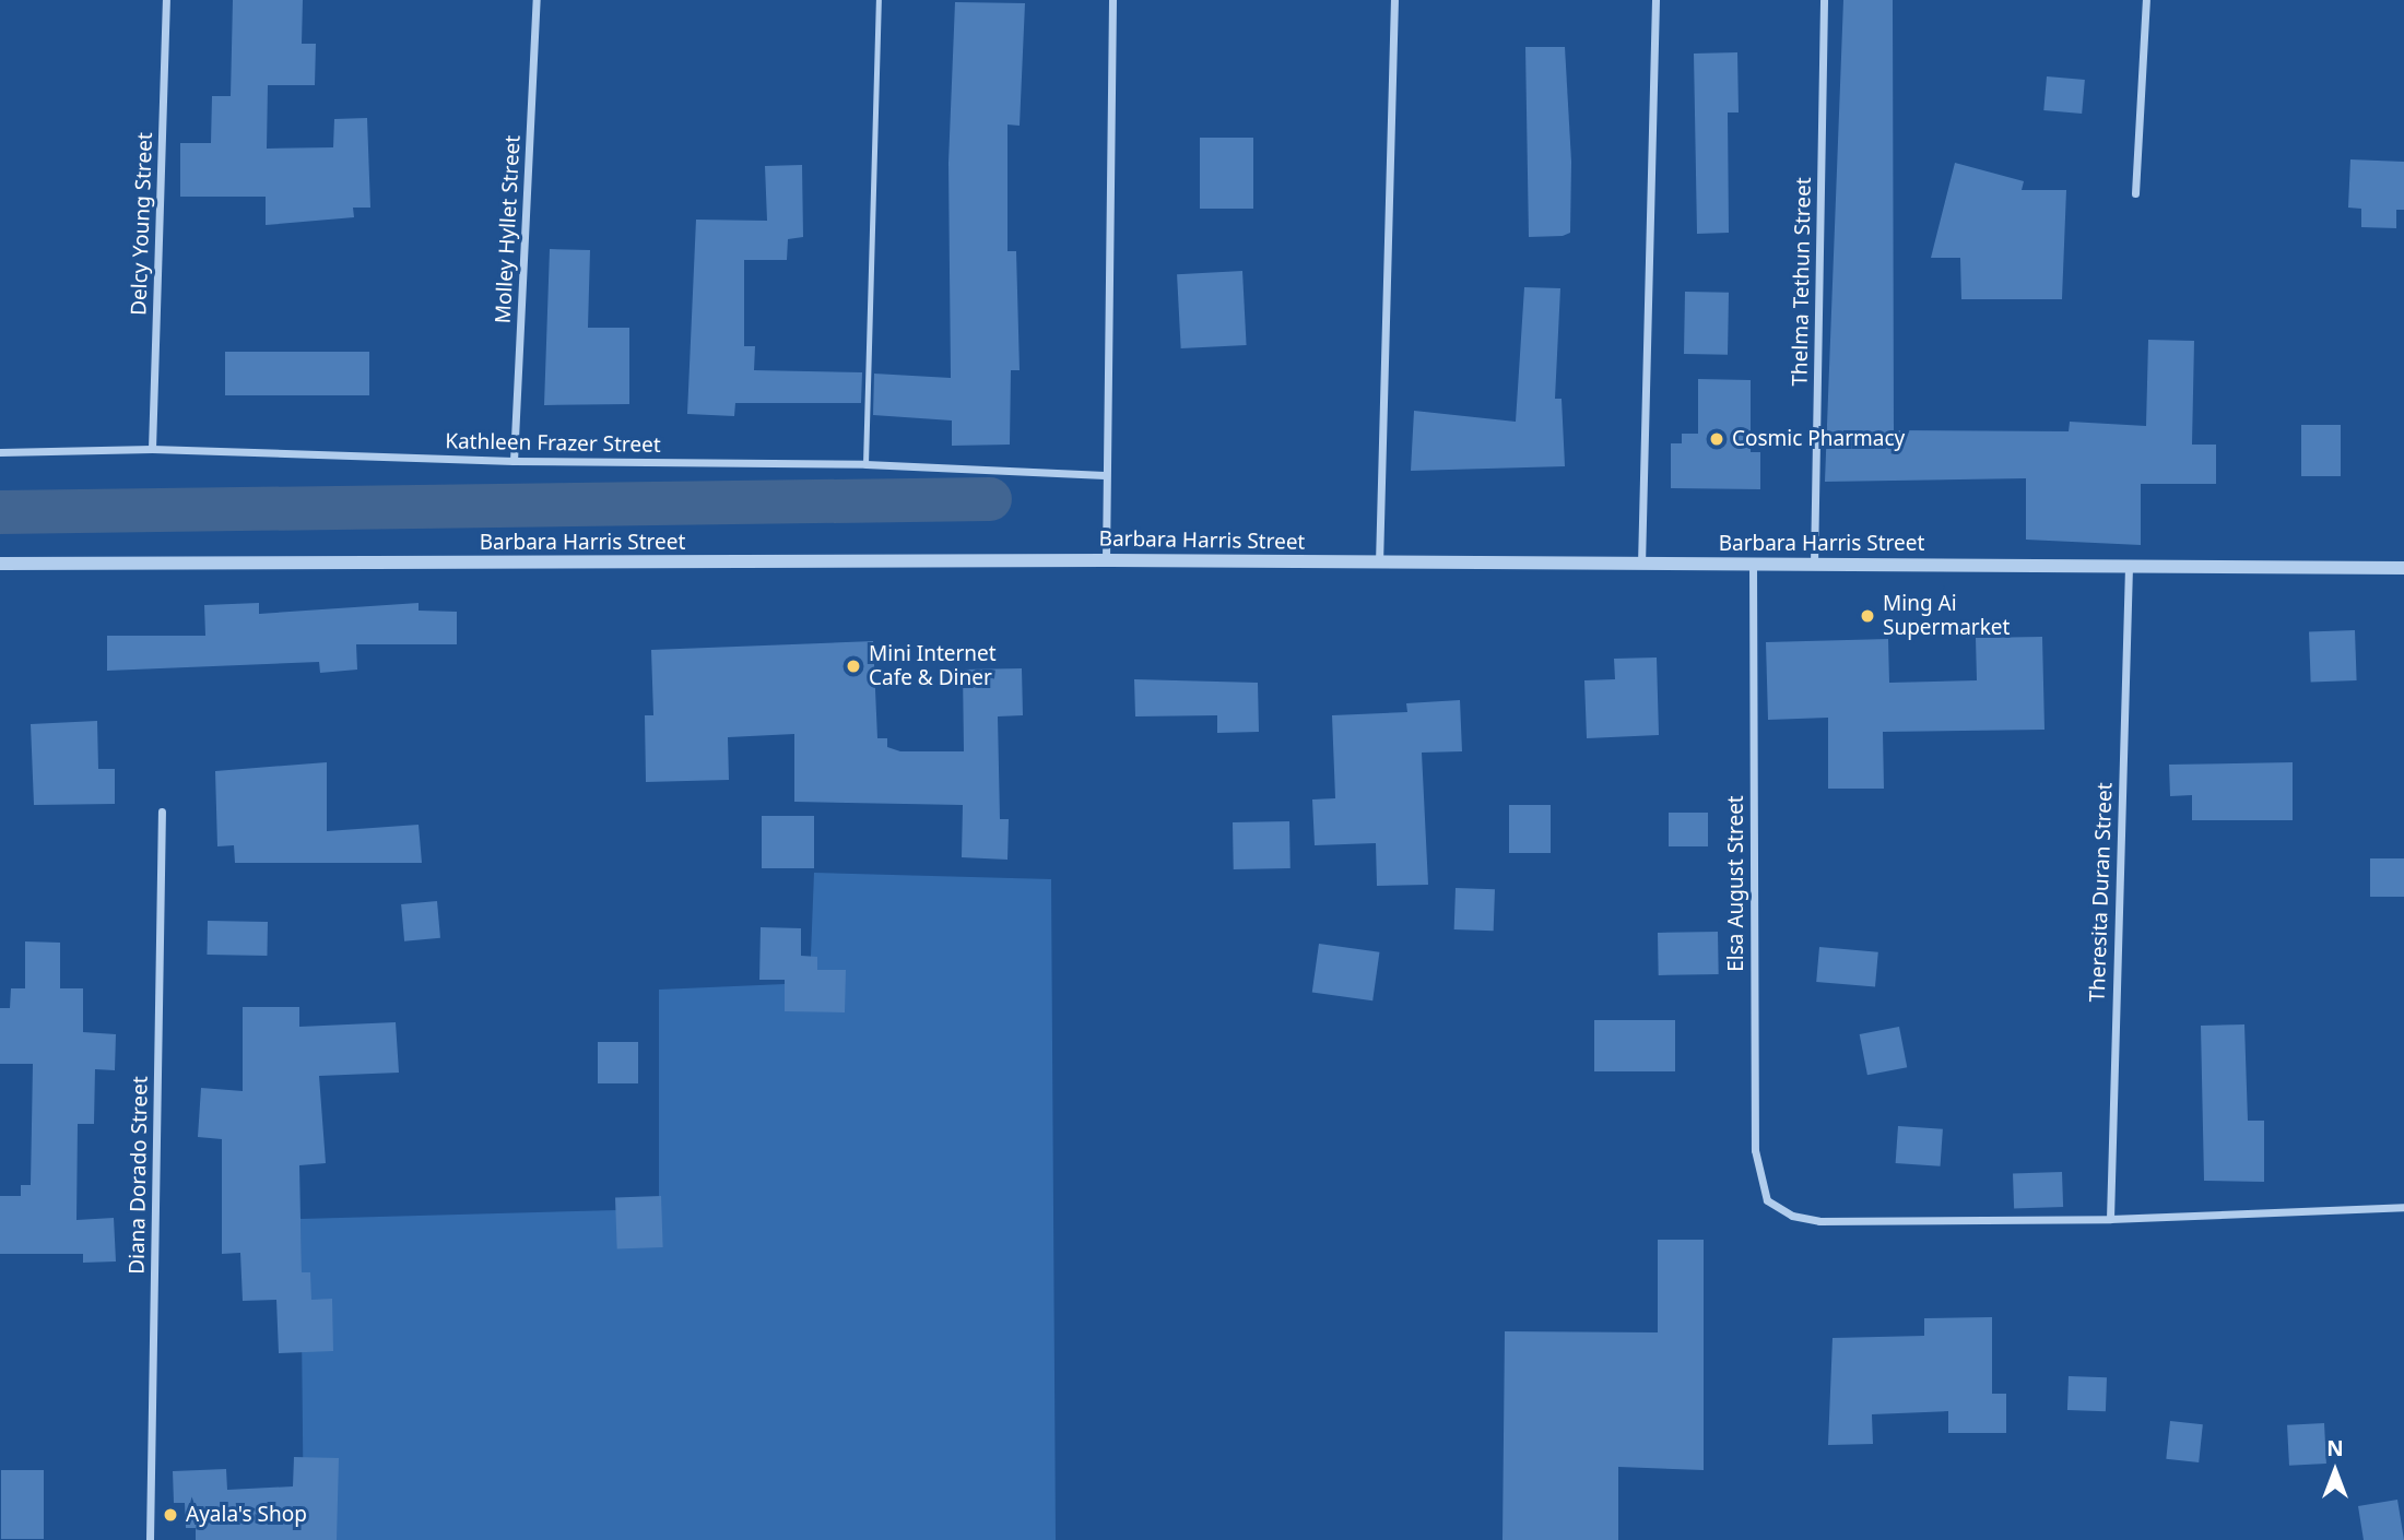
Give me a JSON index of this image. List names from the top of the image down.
{
  "streets": {
    "street": [
      "Delcy Young Street",
      "Molley Hyllet Street",
      "Thelma Tethun Street",
      "Kathleen Frazer Street",
      "Barbara Harris Street",
      "Elsa August Street",
      "Theresita Duran Street",
      "Diana Dorado Street"
    ]
  },
  "crossings": [
    ["Delcy Young Street", "Kathleen Frazer Street"],
    ["Molley Hyllet Street", "Kathleen Frazer Street"],
    ["Thelma Tethun Street", "Barbara Harris Street"],
    ["Barbara Harris Street", "Elsa August Street"],
    ["Barbara Harris Street", "Theresita Duran Street"],
    ["Elsa August Street", "Theresita Duran Street"]
  ],
  "places": [
    "Cosmic Pharmacy",
    "Ming Ai Supermarket",
    "Mini Internet Cafe & Diner",
    "Ayala's Shop"
  ],
  "north": "top"
}
